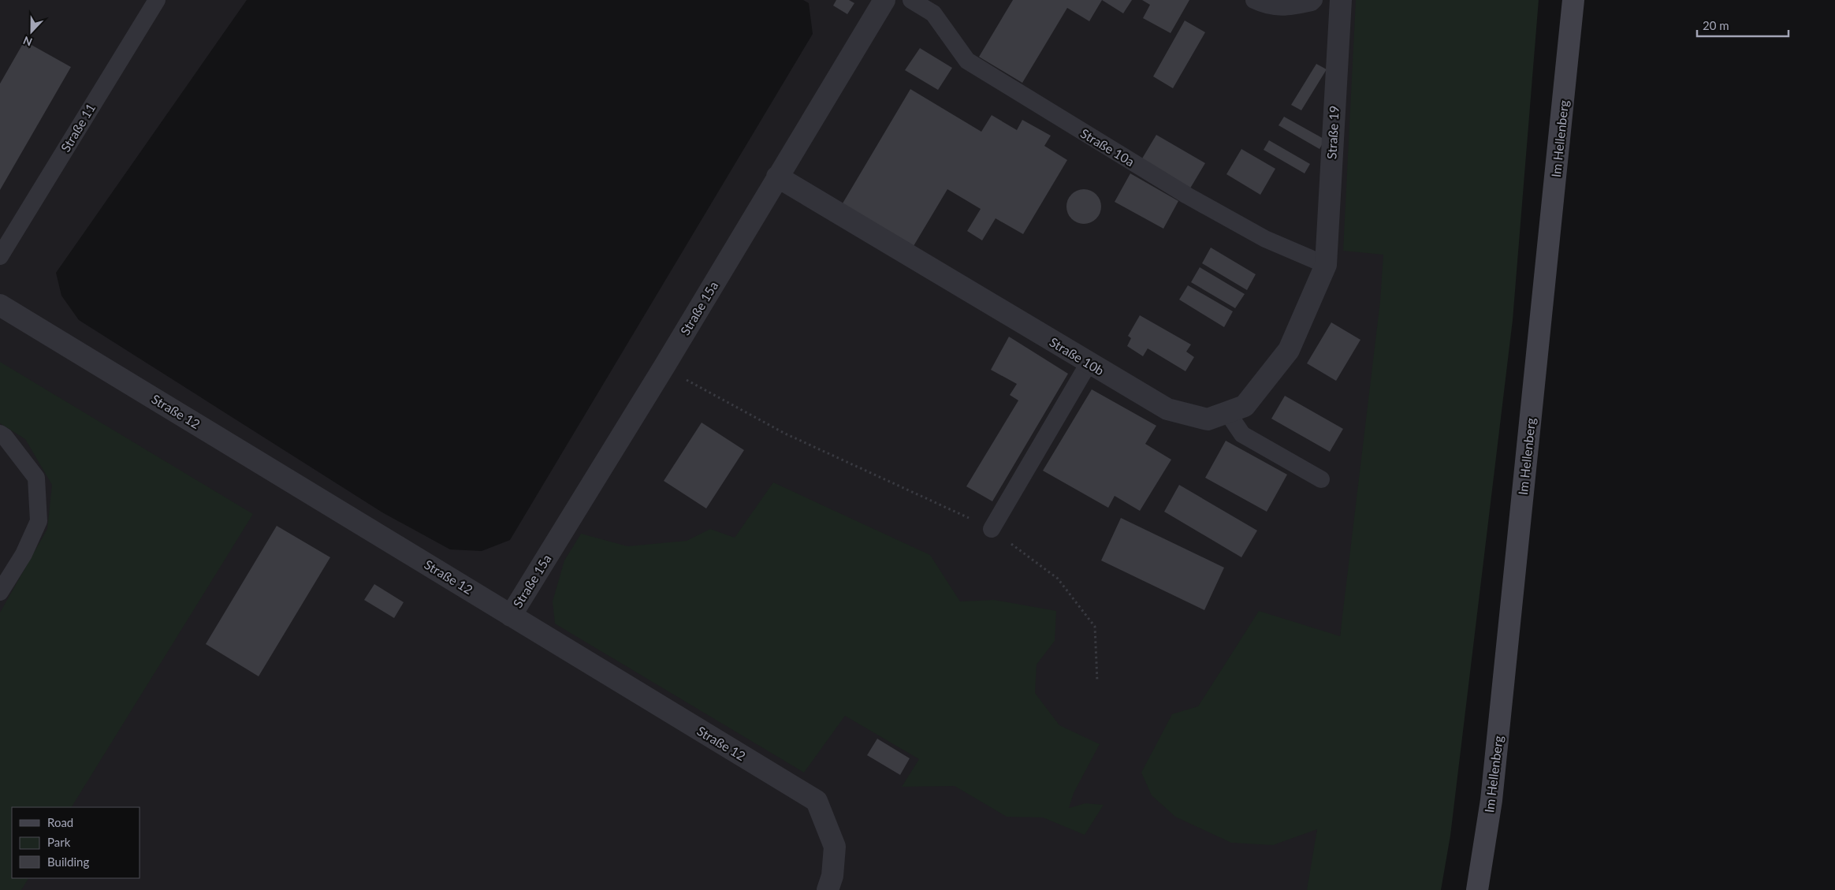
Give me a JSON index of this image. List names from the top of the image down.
{
  "streets": {
    "main road": ["Im Hellenberg"],
    "street": [
      "Straße 19",
      "Straße 15a",
      "Straße 10b",
      "Straße 12"
    ],
    "lane": ["Straße 11", "Straße 10a"]
  },
  "crossings": [
    ["Straße 19", "Straße 10a"],
    ["Straße 19", "Straße 10b"],
    ["Straße 10a", "Straße 10b"],
    ["Straße 15a", "Straße 10b"],
    ["Straße 15a", "Straße 12"]
  ],
  "legend": ["Road", "Park", "Building"],
  "scale_bar": "20 m",
  "north": "bottom"
}
